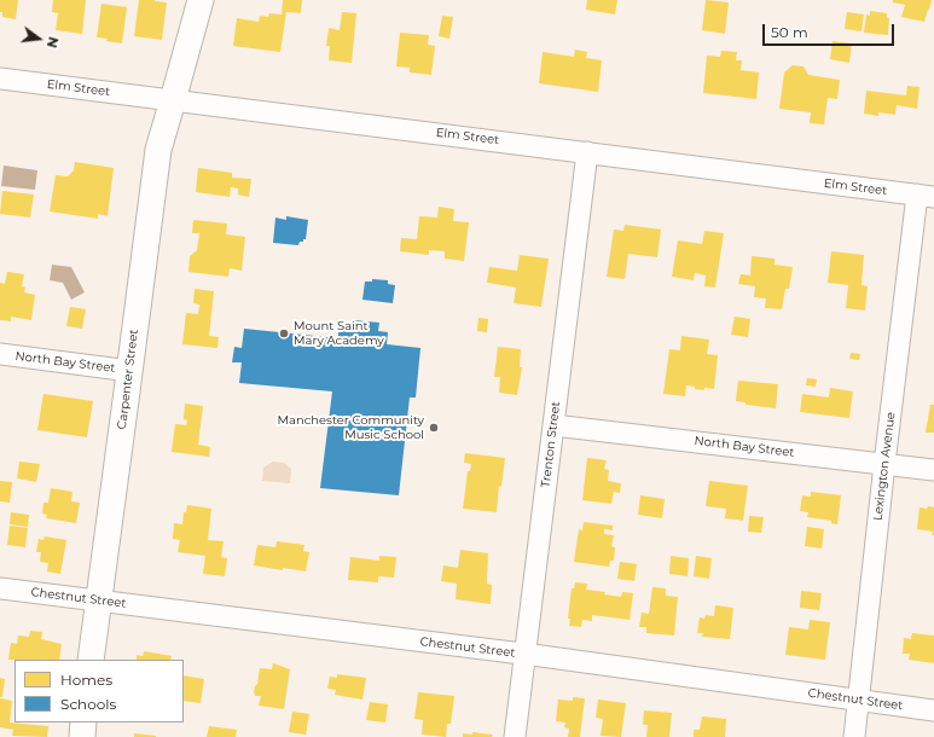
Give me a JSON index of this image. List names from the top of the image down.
{
  "streets": {
    "street": [
      "Elm Street",
      "North Bay Street",
      "Carpenter Street",
      "Trenton Street",
      "Lexington Avenue",
      "Chestnut Street"
    ]
  },
  "crossings": [
    ["Elm Street", "Carpenter Street"],
    ["Elm Street", "Trenton Street"],
    ["Elm Street", "Lexington Avenue"],
    ["North Bay Street", "Carpenter Street"],
    ["North Bay Street", "Trenton Street"],
    ["North Bay Street", "Lexington Avenue"],
    ["Carpenter Street", "Chestnut Street"],
    ["Trenton Street", "Chestnut Street"],
    ["Lexington Avenue", "Chestnut Street"]
  ],
  "places": ["Mount Saint Mary Academy", "Manchester Community Music School"],
  "legend": ["Homes", "Schools"],
  "scale_bar": "50 m",
  "north": "right"
}
